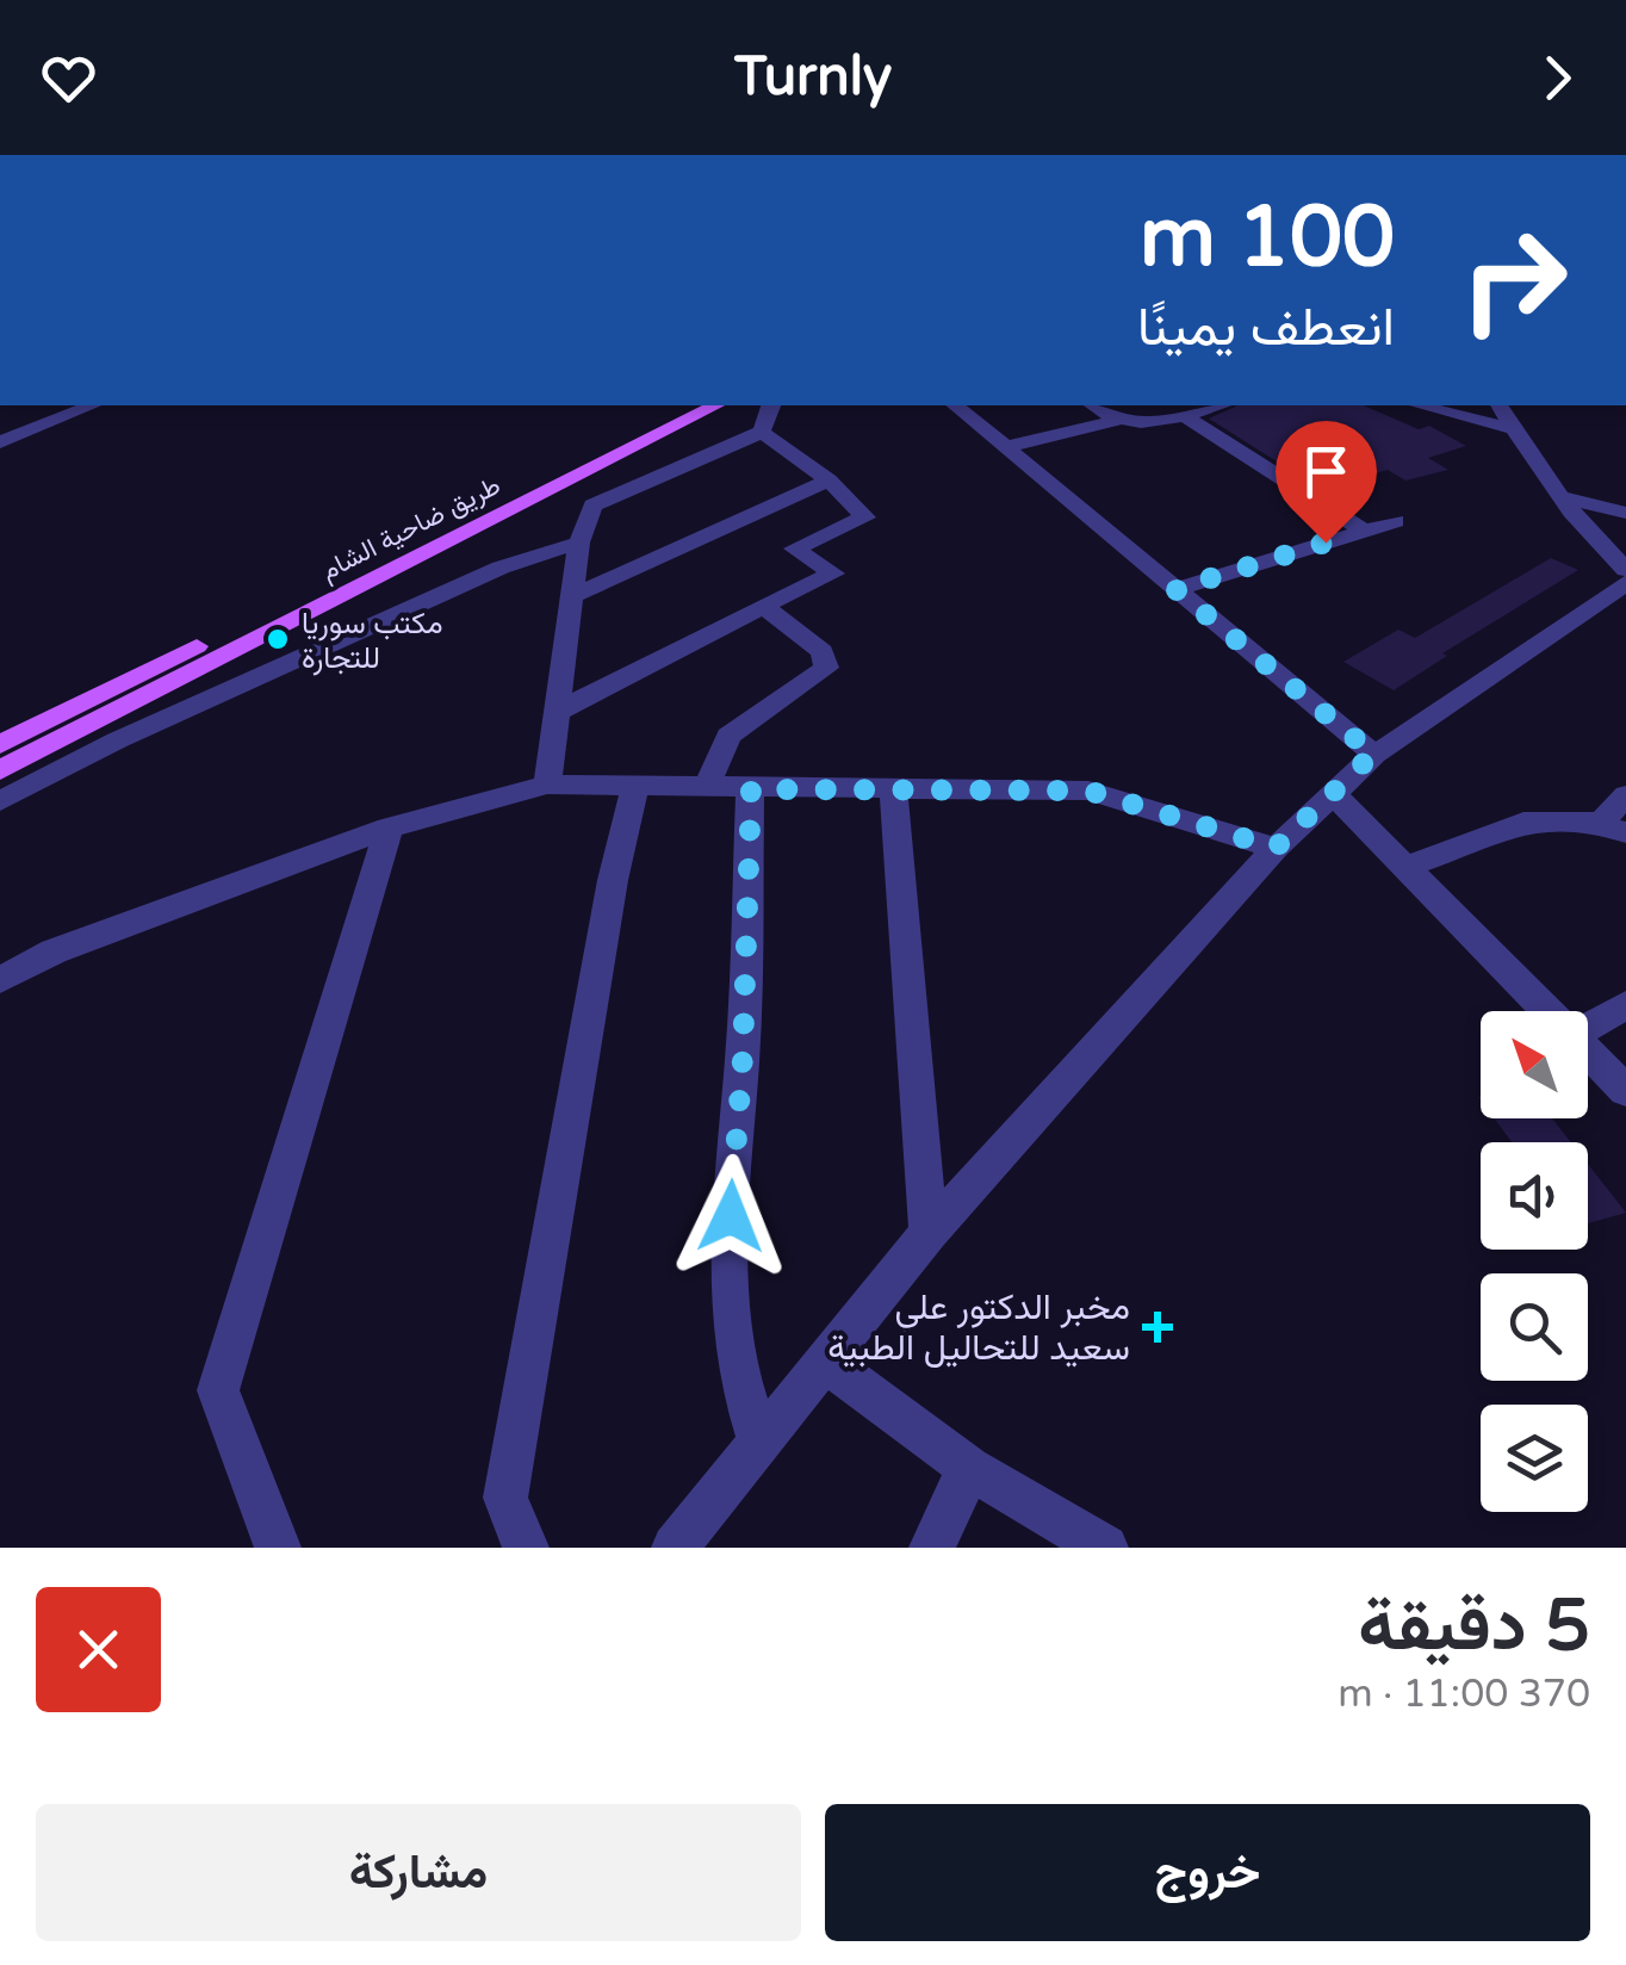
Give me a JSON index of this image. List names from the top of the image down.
{
  "streets": {
    "main road": ["طريق ضاحية الشام"]
  },
  "places": {
    "other": ["مكتب سوريا للتجارة"],
    "health": ["مخبر الدكتور علي سعيد للتحاليل الطبية"]
  },
  "north": "top left",
  "page": {
    "header": "Turnly",
    "turn": ["100 m", "انعطف يمينًا"],
    "heading": ["5 دقيقة", "370 m · 11:00"],
    "buttons": ["خروج", "مشاركة"]
  }
}
